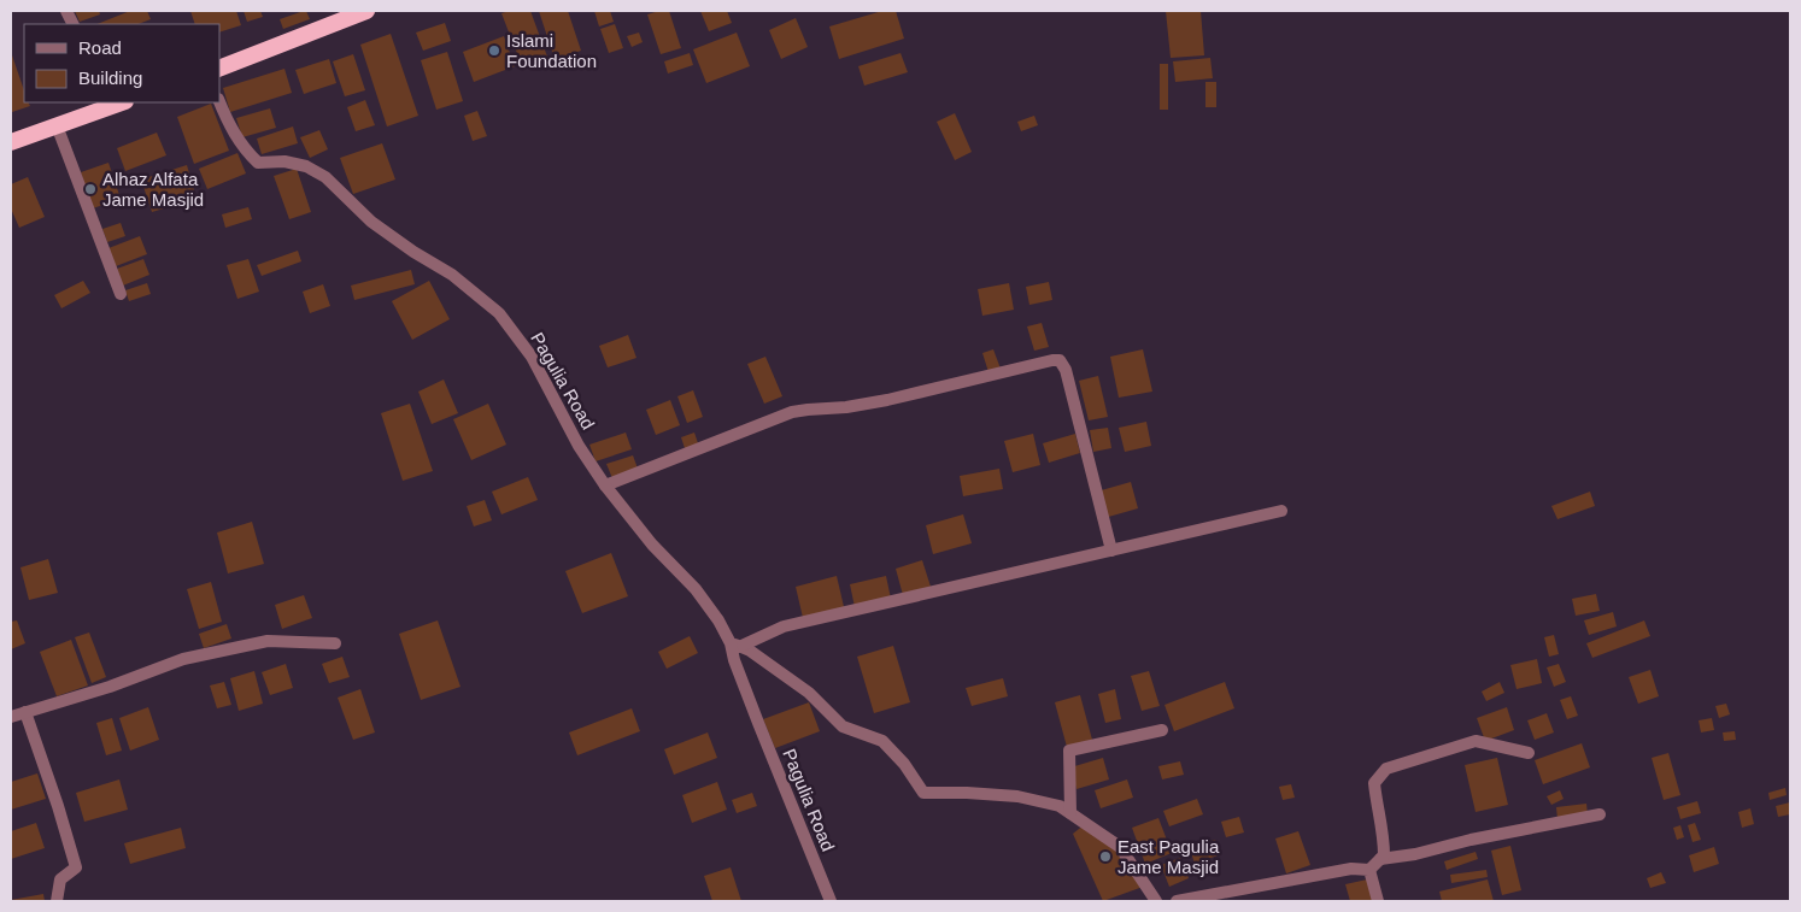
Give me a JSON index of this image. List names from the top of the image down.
{
  "streets": {
    "street": ["Pagulia Road"]
  },
  "places": ["Islami Foundation", "Alhaz Alfata Jame Masjid", "East Pagulia Jame Masjid"],
  "legend": ["Road", "Building"]
}
